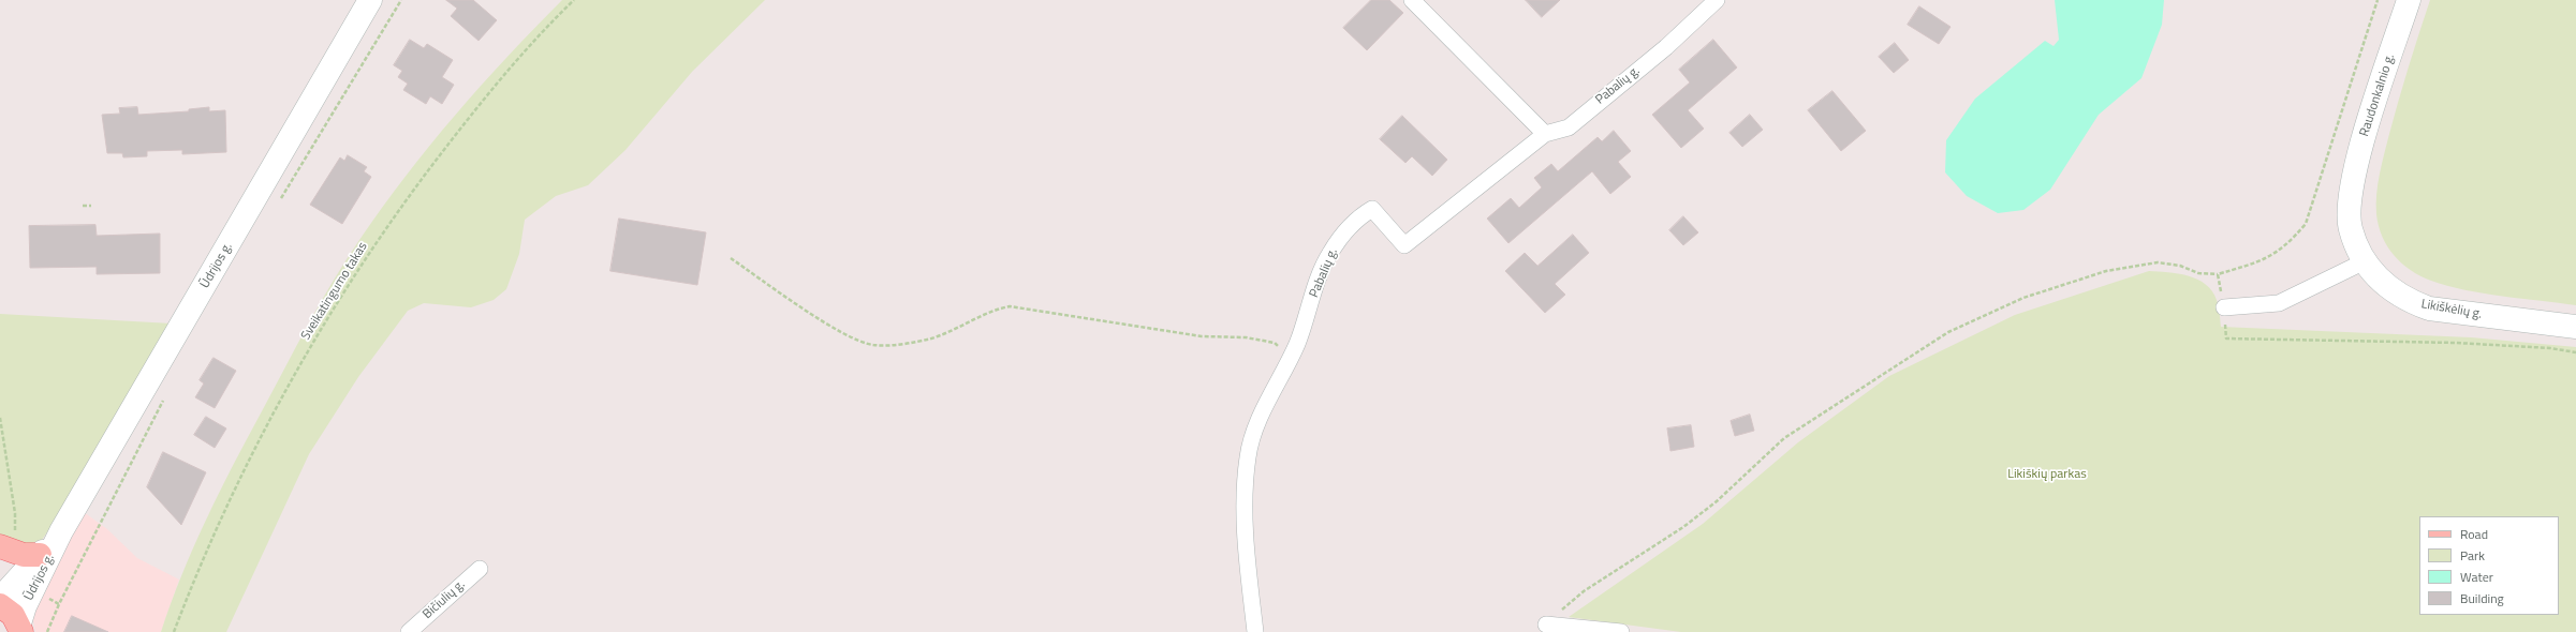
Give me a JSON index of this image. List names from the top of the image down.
{
  "streets": {
    "main road": ["Raudonkalnio g.", "Ūdrijos g.", "Likiškėlių g."],
    "street": ["Pabalių g.", "Bičiulių g."],
    "path": ["Sveikatingumo takas"]
  },
  "crossings": [
    ["Raudonkalnio g.", "Likiškėlių g."]
  ],
  "parks": ["Likiškių parkas"],
  "legend": [
    "Road",
    "Park",
    "Water",
    "Building"
  ]
}
